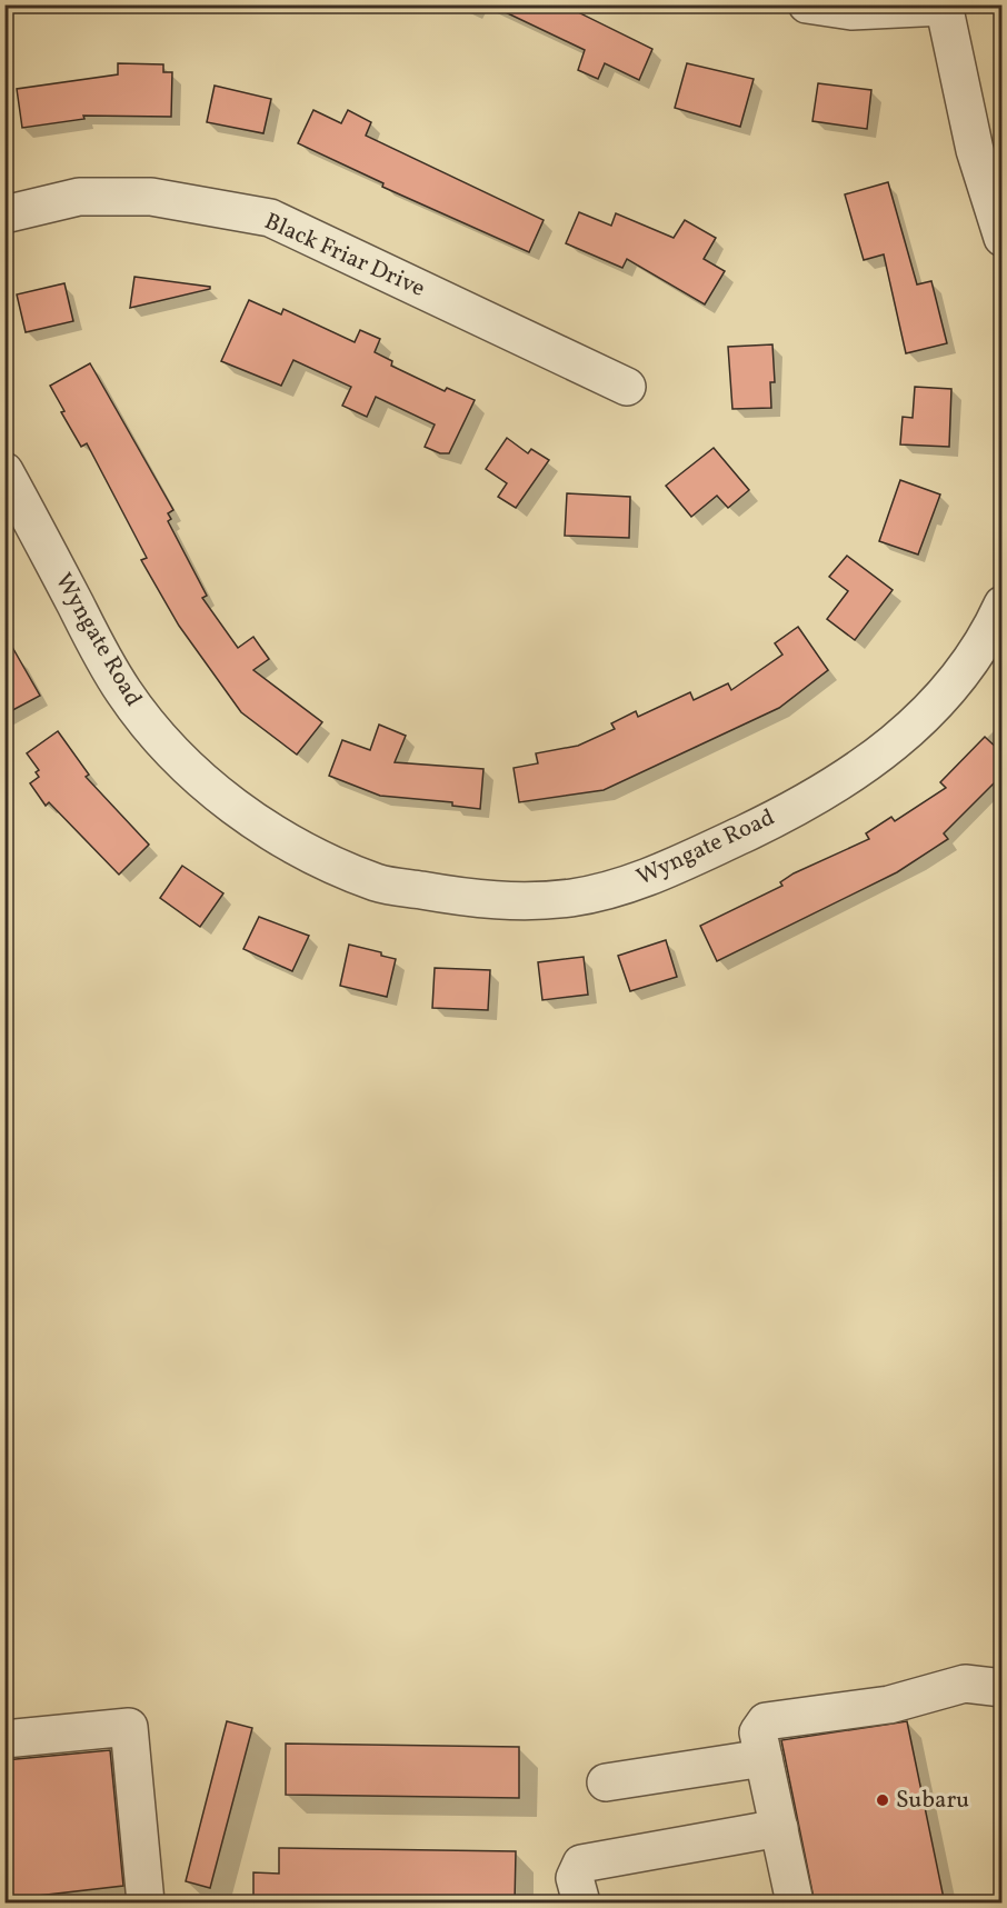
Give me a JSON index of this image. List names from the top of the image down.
{
  "streets": {
    "street": ["Black Friar Drive", "Wyngate Road"]
  },
  "places": ["Subaru"]
}
